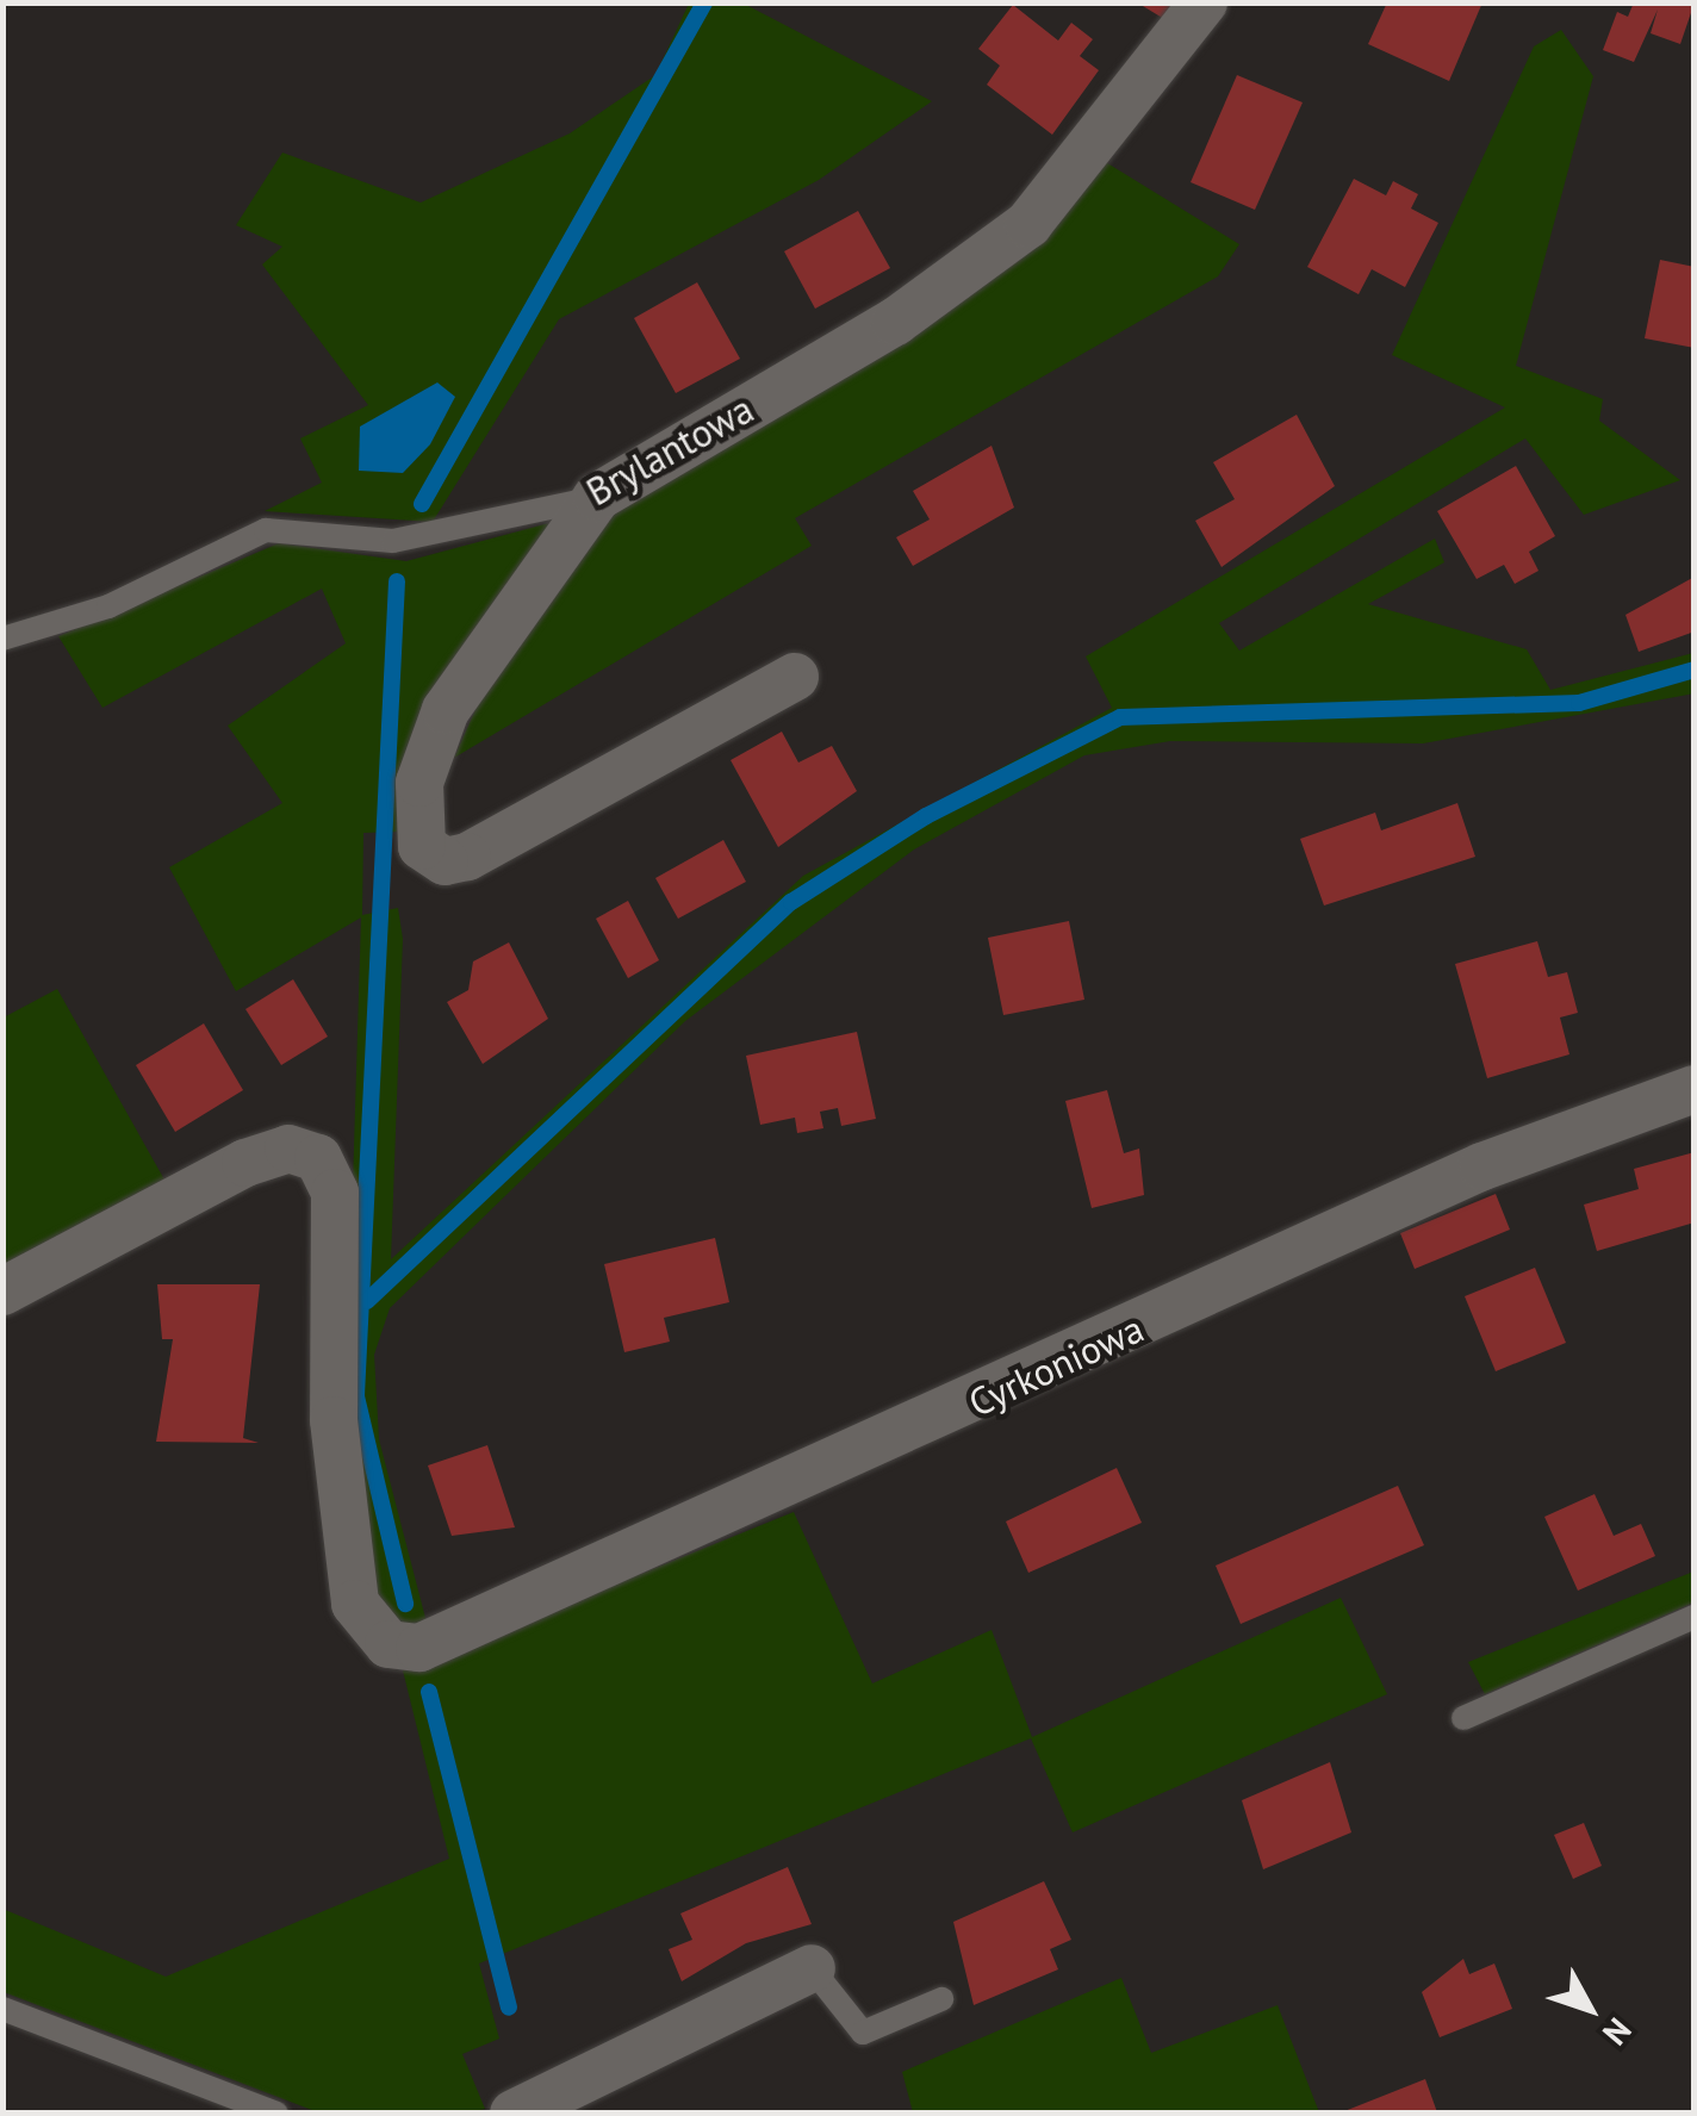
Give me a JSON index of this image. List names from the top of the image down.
{
  "streets": {
    "street": ["Brylantowa", "Cyrkoniowa"]
  },
  "north": "bottom right"
}
